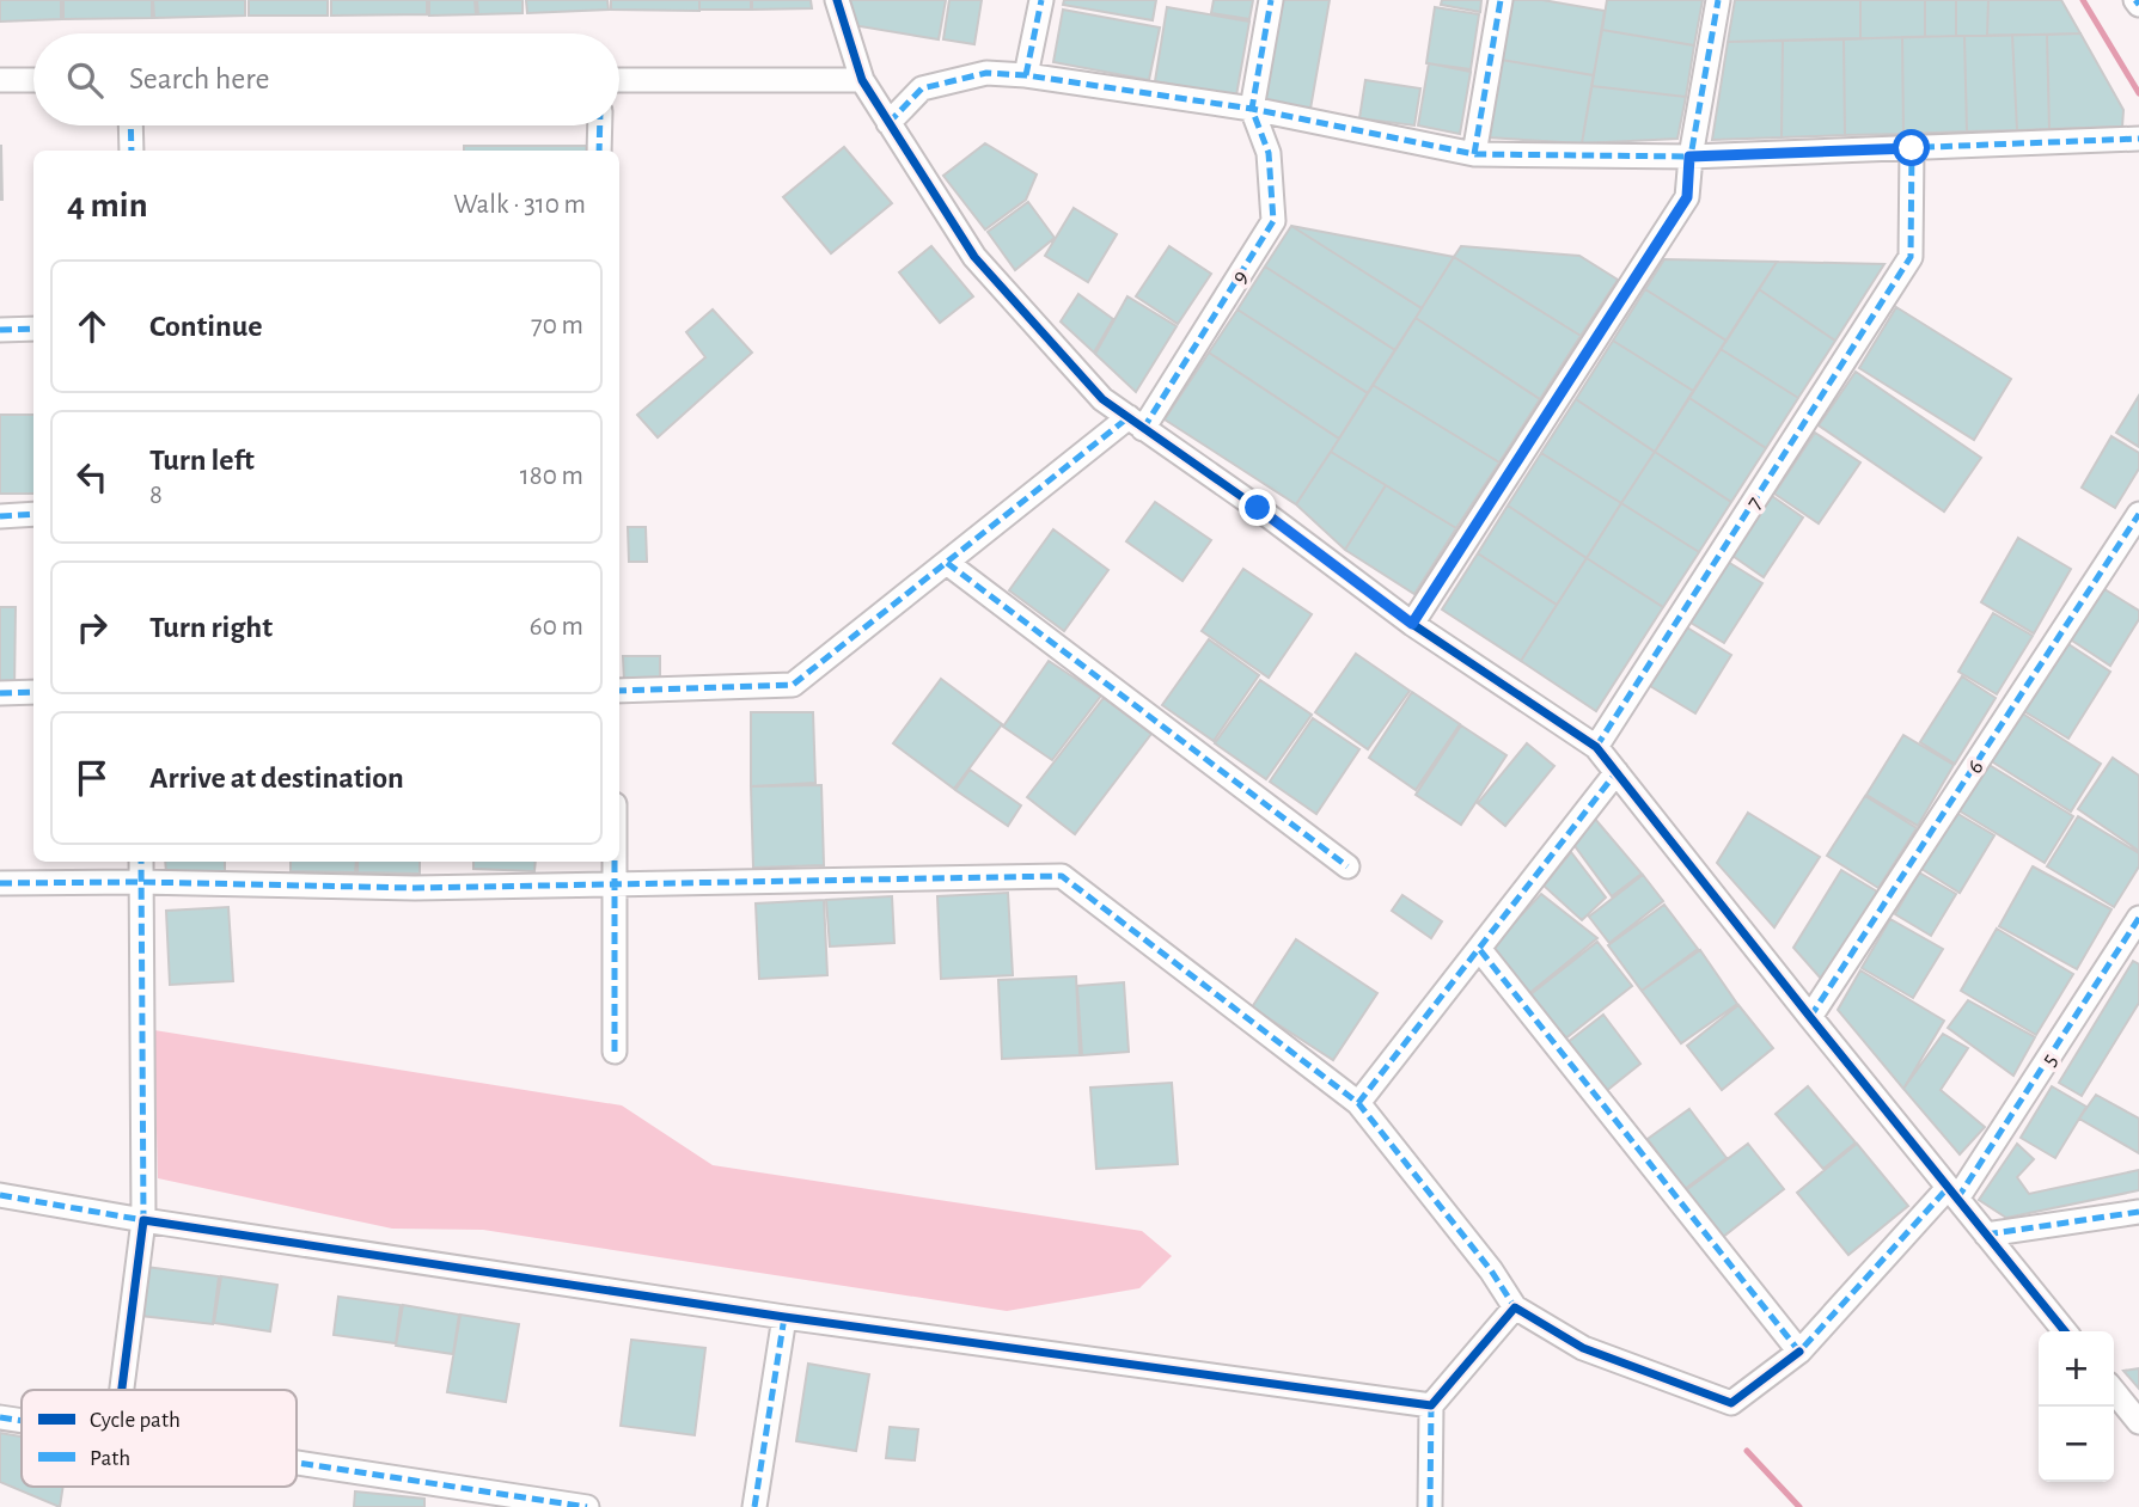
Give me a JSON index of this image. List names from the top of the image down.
{
  "streets": {
    "street": [
      "9",
      "7",
      "6",
      "5"
    ]
  },
  "legend": ["Cycle path", "Path"],
  "page": {
    "search": "Search here",
    "heading": ["4 min", "Walk · 310 m"],
    "list": [
      ["Continue", "70 m"],
      ["Turn left", "8", "180 m"],
      ["Turn right", "60 m"],
      "Arrive at destination"
    ],
    "map_buttons": ["+", "−"]
  }
}
